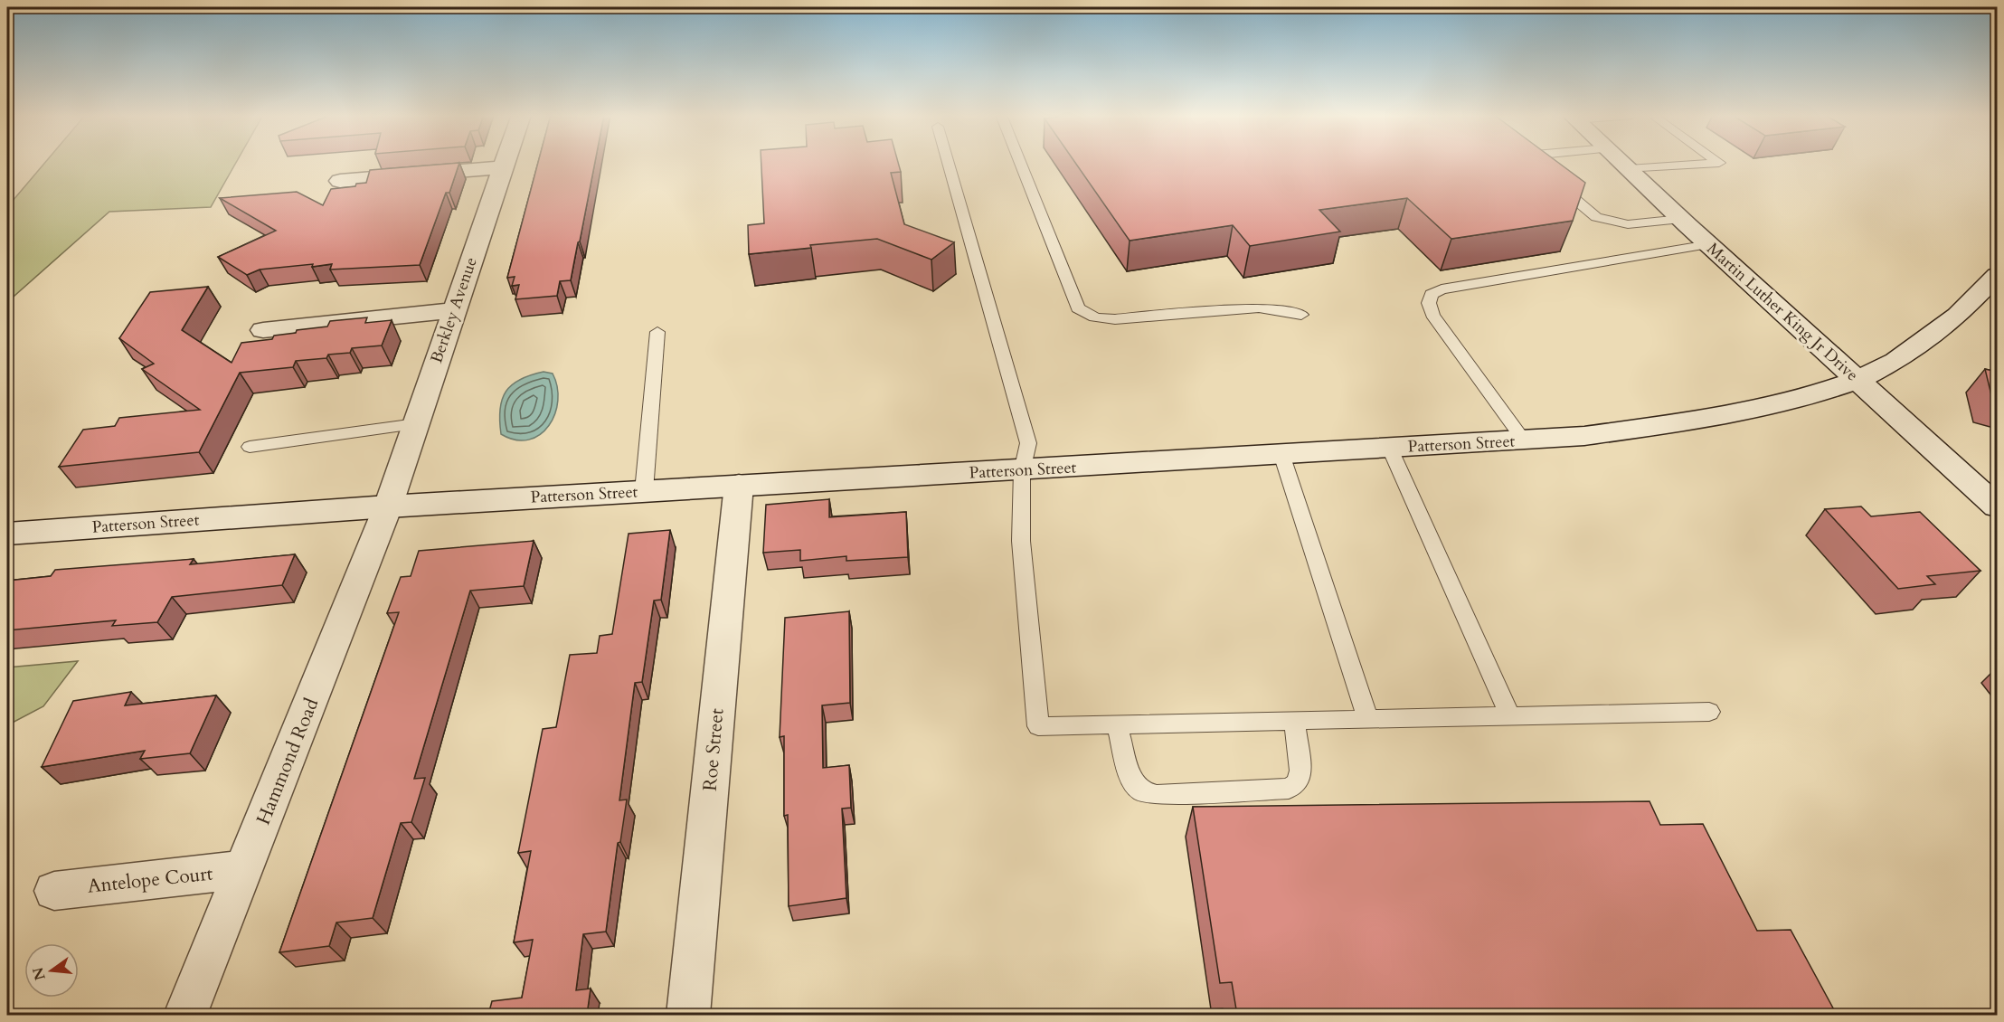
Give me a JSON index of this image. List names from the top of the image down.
{
  "streets": {
    "street": [
      "Berkley Avenue",
      "Martin Luther King Jr Drive",
      "Patterson Street",
      "Roe Street",
      "Hammond Road",
      "Antelope Court"
    ]
  },
  "crossings": [
    ["Berkley Avenue", "Patterson Street"],
    ["Berkley Avenue", "Hammond Road"],
    ["Martin Luther King Jr Drive", "Patterson Street"],
    ["Patterson Street", "Roe Street"],
    ["Patterson Street", "Hammond Road"],
    ["Hammond Road", "Antelope Court"]
  ],
  "north": "left"
}
